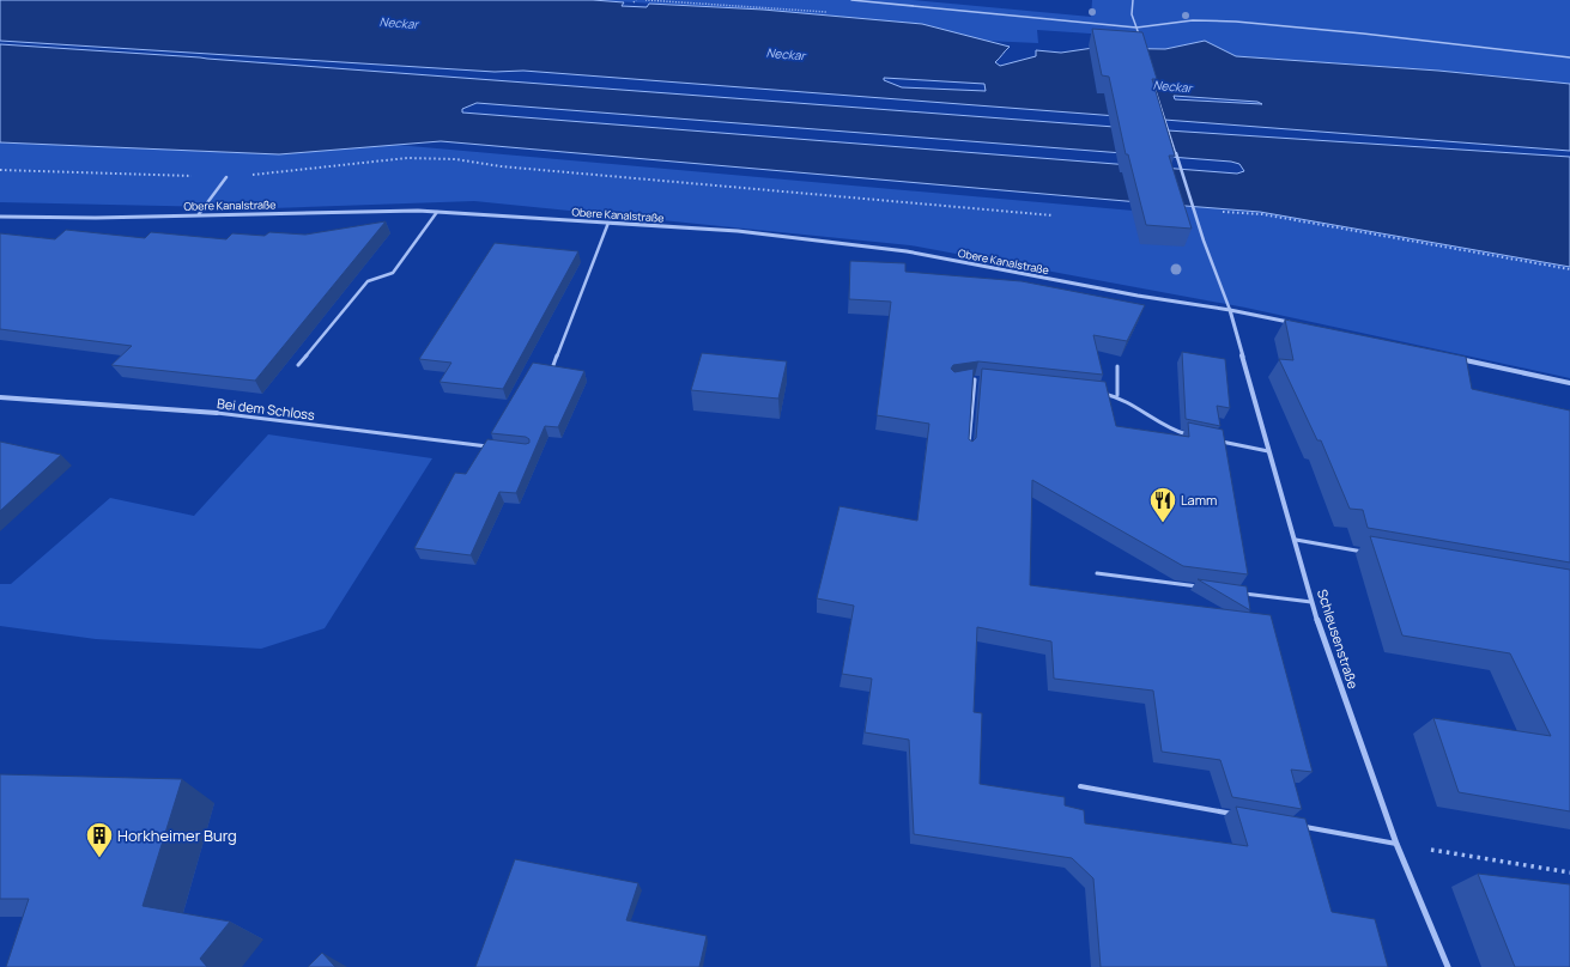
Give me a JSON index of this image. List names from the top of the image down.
{
  "streets": {
    "street": ["Obere Kanalstraße", "Bei dem Schloss", "Schleusenstraße"]
  },
  "crossings": [
    ["Obere Kanalstraße", "Schleusenstraße"]
  ],
  "water": ["Neckar"],
  "places": {
    "restaurant": ["Lamm"],
    "building": ["Horkheimer Burg"]
  }
}
